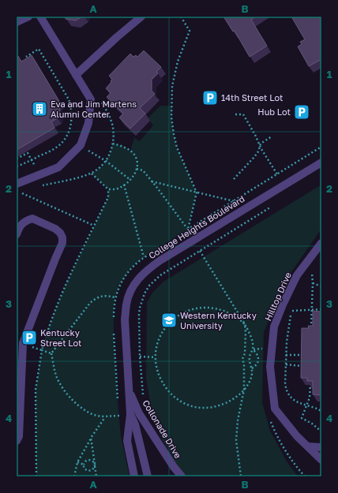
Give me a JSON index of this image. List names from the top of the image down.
{
  "streets": {
    "street": ["College Heights Boulevard", "Hilltop Drive", "Collonade Drive"]
  },
  "crossings": [
    ["College Heights Boulevard", "Collonade Drive"]
  ],
  "places": {
    "parking": ["14th Street Lot", "Hub Lot", "Kentucky Street Lot"],
    "building": ["Eva and Jim Martens Alumni Center"],
    "school or university": ["Western Kentucky University"]
  },
  "grid": {
    "columns": ["A", "B"],
    "rows": [
      "1",
      "2",
      "3",
      "4"
    ]
  }
}
